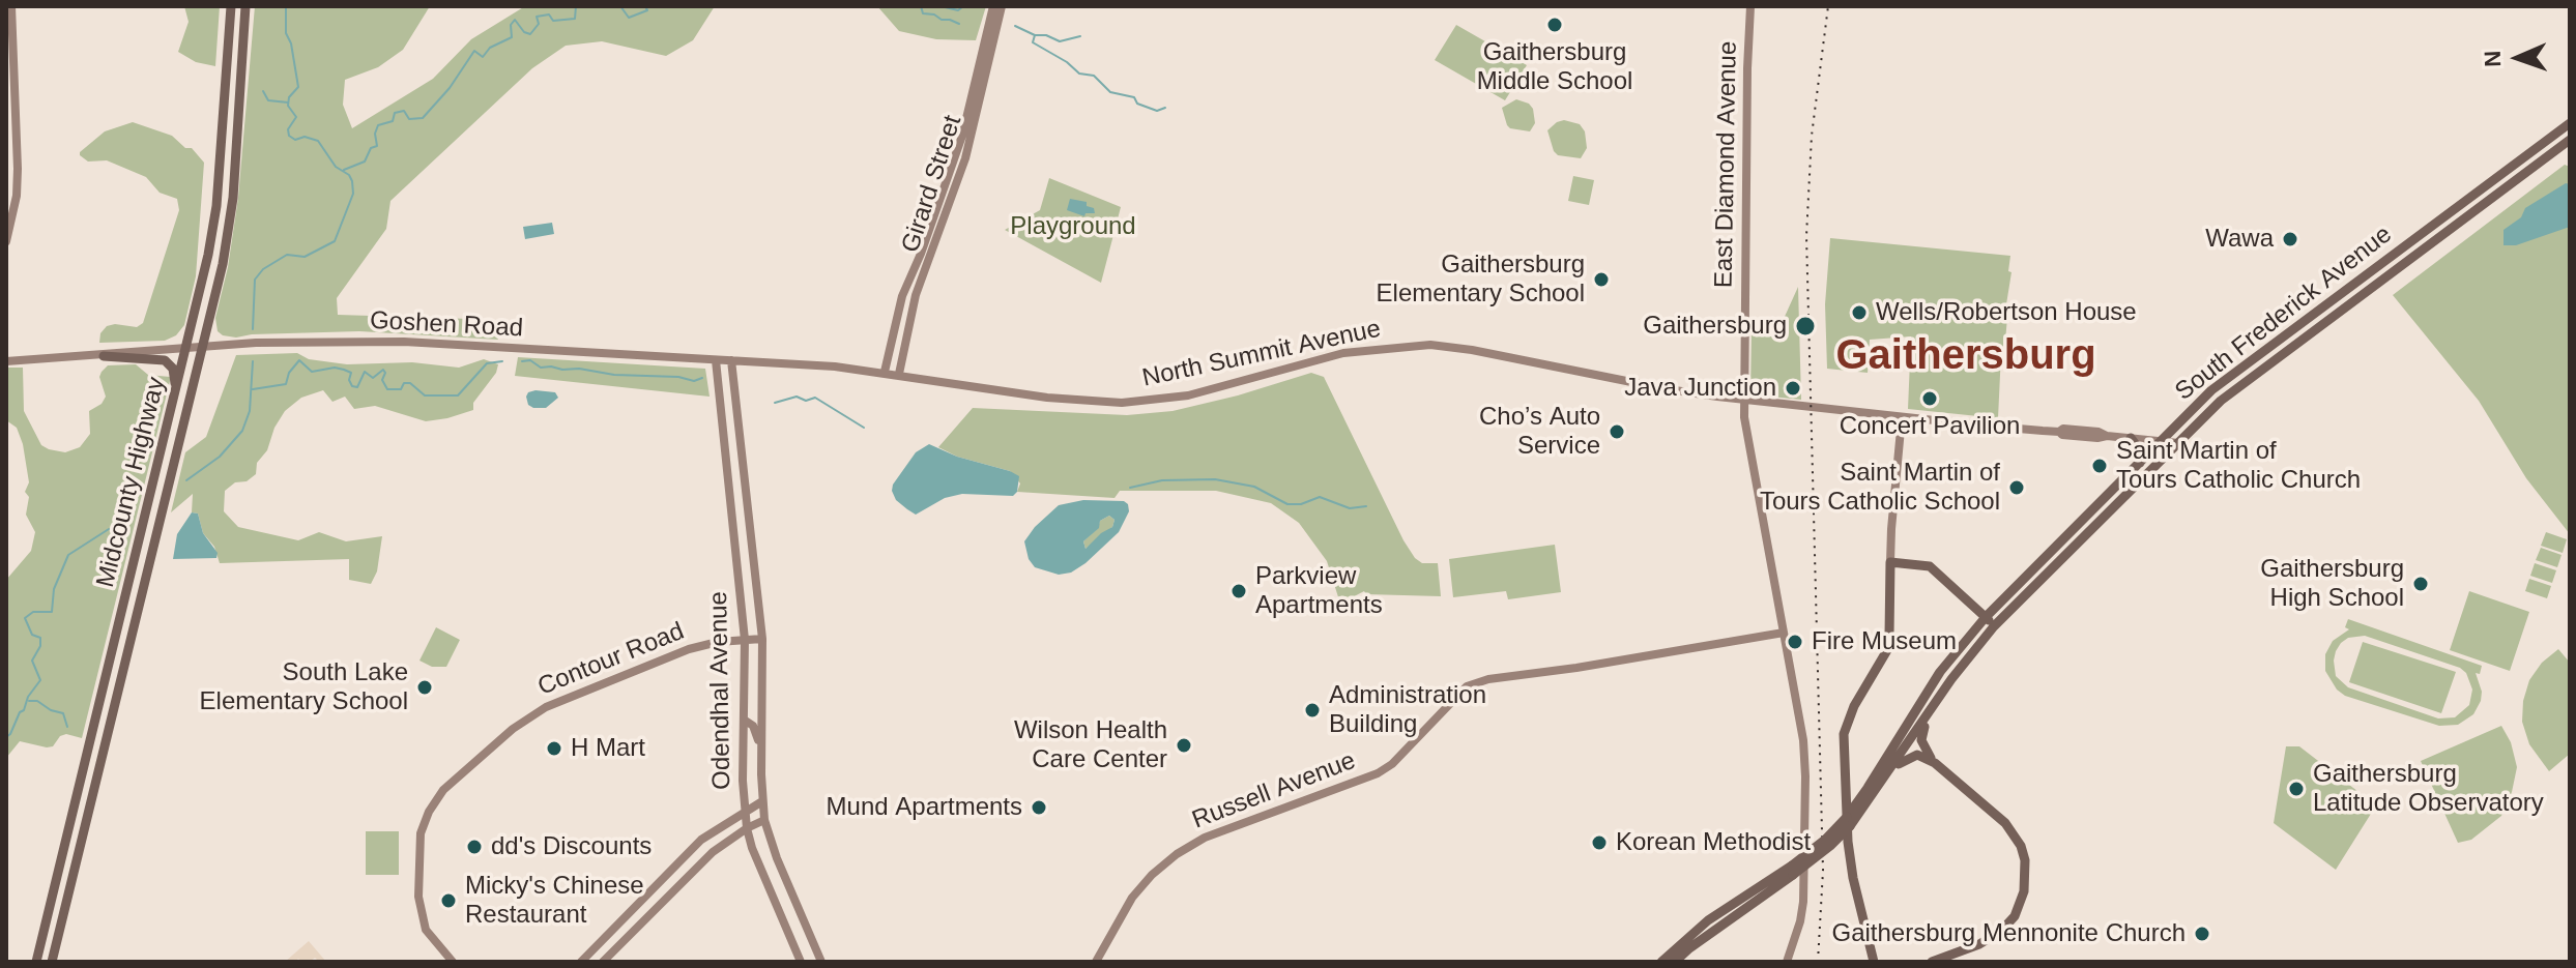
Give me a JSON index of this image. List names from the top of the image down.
{
  "streets": {
    "main road": ["South Frederick Avenue", "Midcounty Highway"],
    "street": [
      "East Diamond Avenue",
      "Girard Street",
      "Goshen Road",
      "North Summit Avenue",
      "Contour Road",
      "Odendhal Avenue",
      "Russell Avenue"
    ]
  },
  "crossings": [
    ["East Diamond Avenue", "North Summit Avenue"],
    ["East Diamond Avenue", "Russell Avenue"],
    ["Girard Street", "Goshen Road"],
    ["Girard Street", "North Summit Avenue"],
    ["South Frederick Avenue", "North Summit Avenue"],
    ["Goshen Road", "North Summit Avenue"],
    ["Goshen Road", "Midcounty Highway"],
    ["Goshen Road", "Odendhal Avenue"],
    ["Contour Road", "Odendhal Avenue"]
  ],
  "districts": ["Gaithersburg"],
  "parks": ["Playground"],
  "places": [
    "Gaithersburg Middle School",
    "Wawa",
    "Gaithersburg Elementary School",
    "Wells/Robertson House",
    "Gaithersburg",
    "Java Junction",
    "Concert Pavilion",
    "Cho’s Auto Service",
    "Saint Martin of Tours Catholic Church",
    "Saint Martin of Tours Catholic School",
    "Gaithersburg High School",
    "Parkview Apartments",
    "Fire Museum",
    "South Lake Elementary School",
    "Administration Building",
    "Wilson Health Care Center",
    "H Mart",
    "Gaithersburg Latitude Observatory",
    "Mund Apartments",
    "Korean Methodist",
    "dd's Discounts",
    "Micky's Chinese Restaurant",
    "Gaithersburg Mennonite Church"
  ],
  "north": "left"
}
